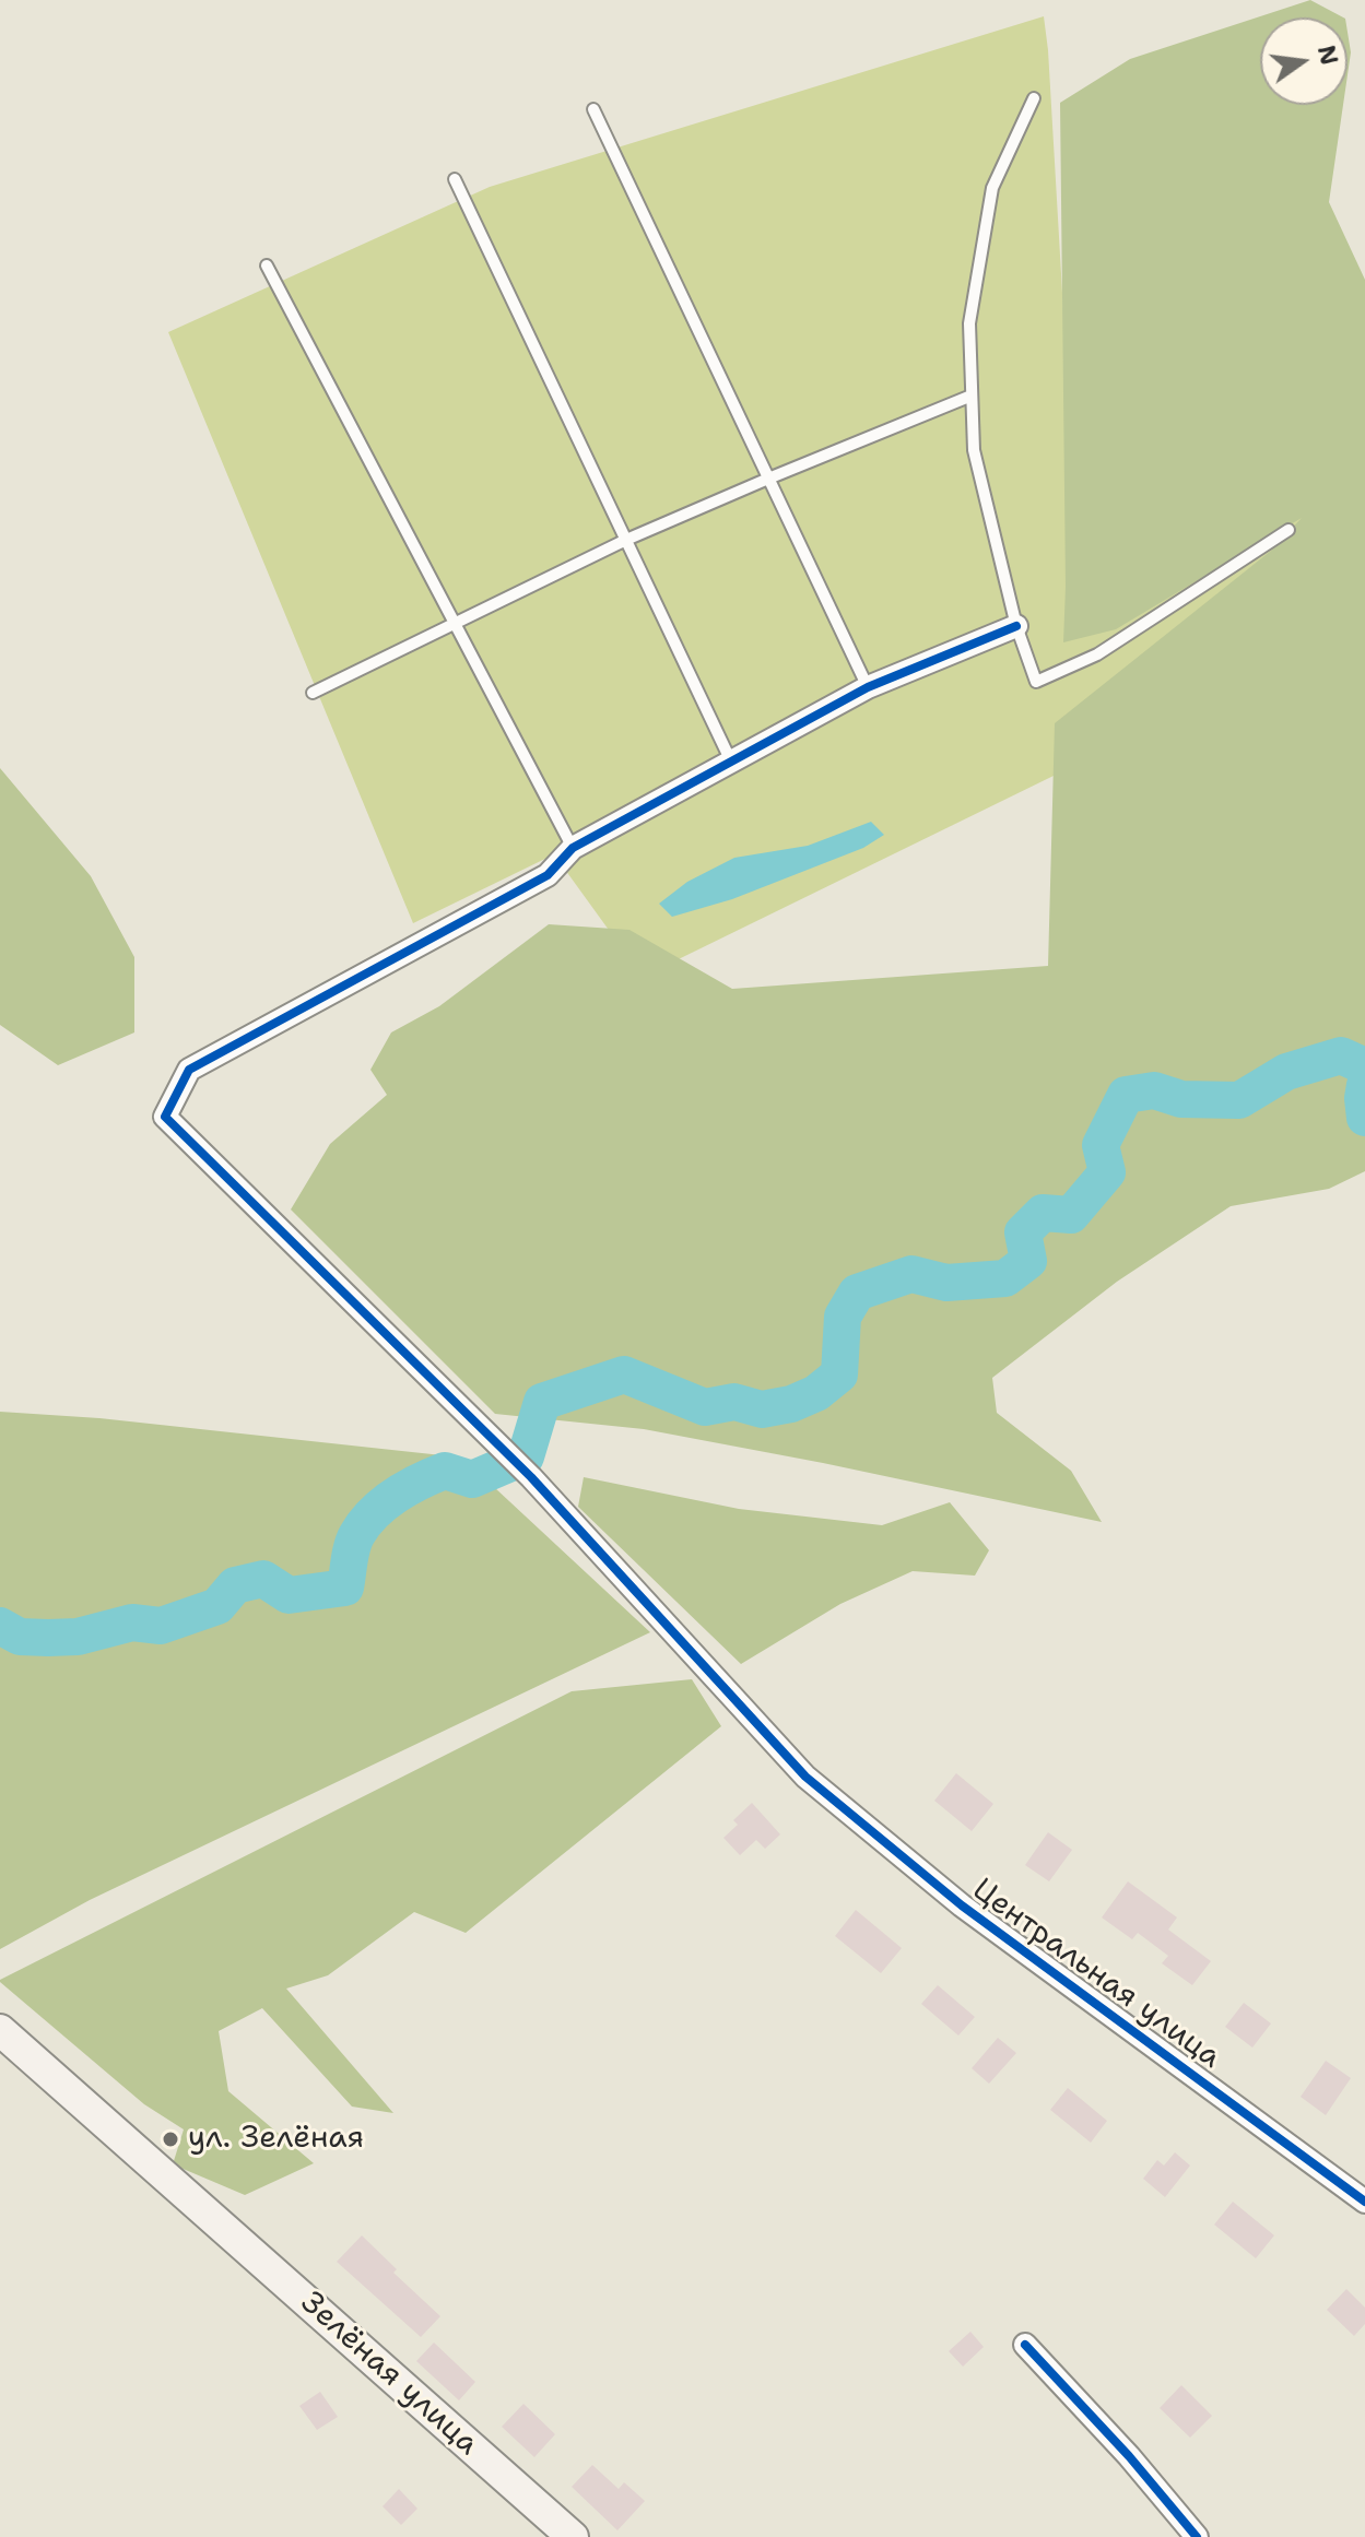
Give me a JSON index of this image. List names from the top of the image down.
{
  "streets": {
    "main road": ["Зелёная улица"],
    "street": ["Центральная улица"]
  },
  "places": ["ул. Зелёная"],
  "north": "right"
}
